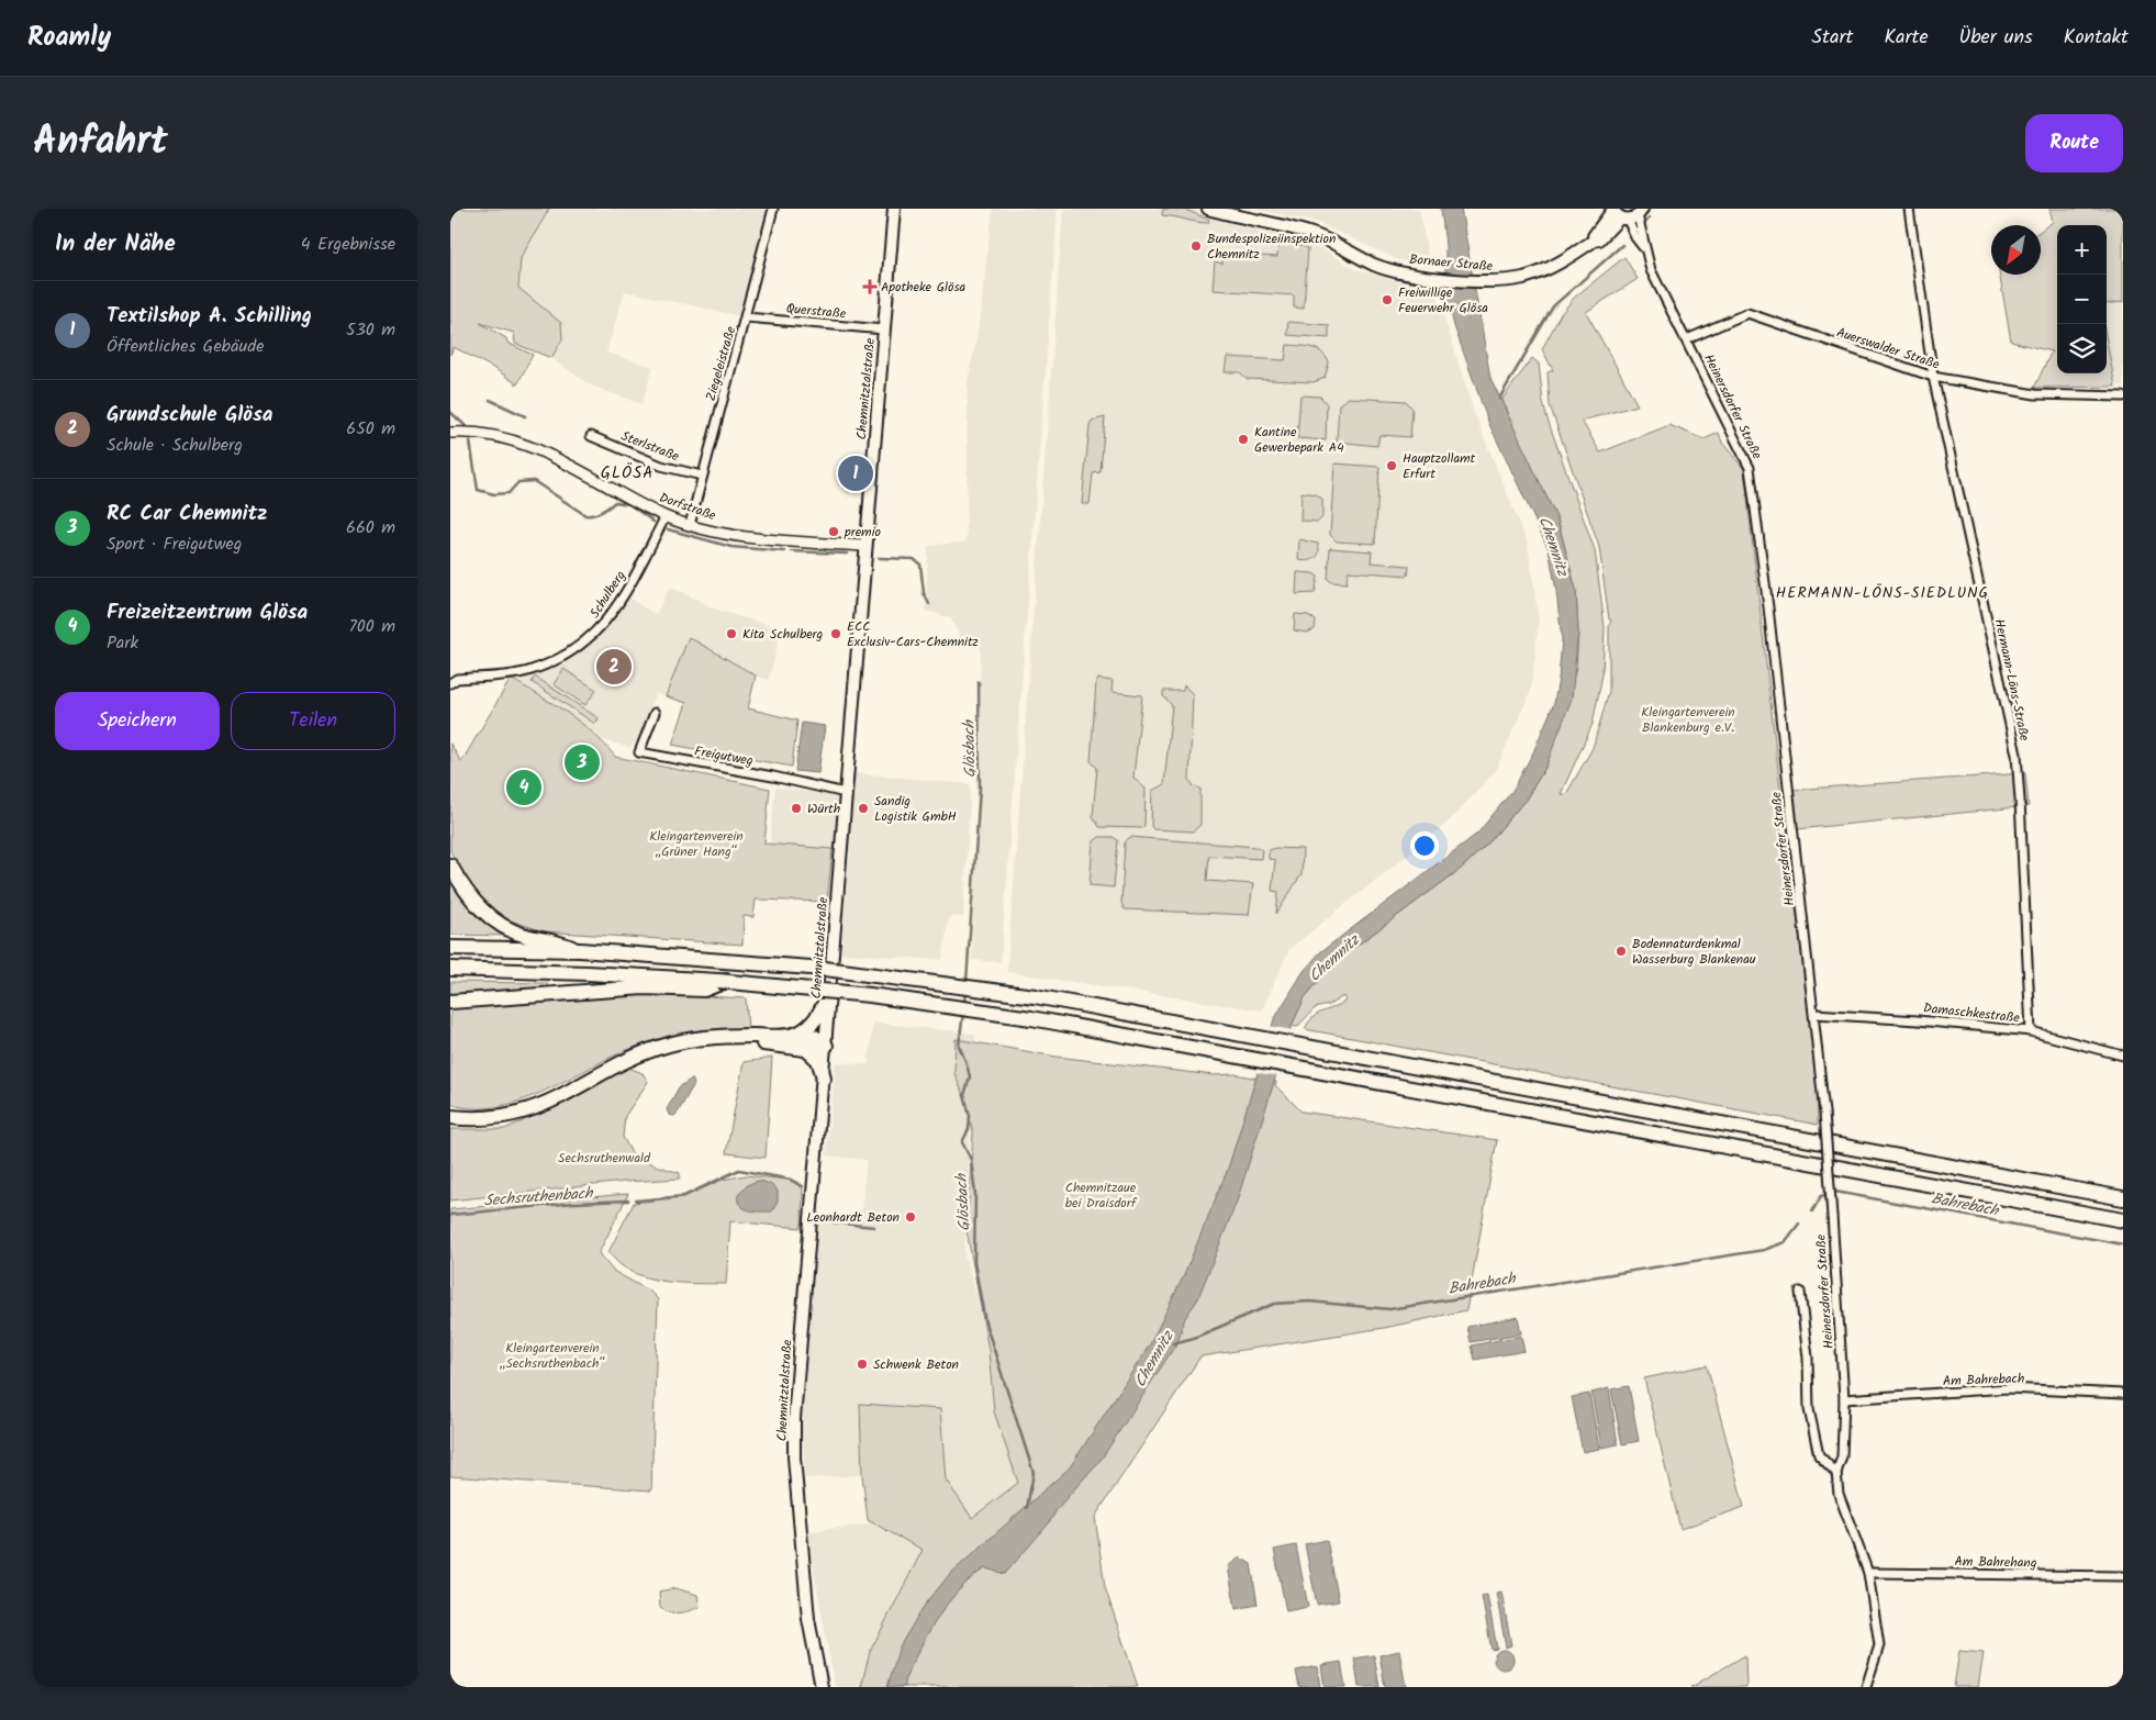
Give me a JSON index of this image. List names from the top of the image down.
{
  "streets": {
    "main road": ["Bornaer Straße", "Chemnitztalstraße"],
    "street": [
      "Querstraße",
      "Auerswalder Straße",
      "Ziegeleistraße",
      "Heinersdorfer Straße",
      "Sterlstraße",
      "Dorfstraße",
      "Schulberg",
      "Hermann-Löns-Straße",
      "Freigutweg",
      "Damaschkestraße",
      "Am Bahrebach",
      "Am Bahrehang"
    ]
  },
  "crossings": [
    ["Bornaer Straße", "Heinersdorfer Straße"],
    ["Querstraße", "Ziegeleistraße"],
    ["Querstraße", "Chemnitztalstraße"],
    ["Auerswalder Straße", "Heinersdorfer Straße"],
    ["Auerswalder Straße", "Hermann-Löns-Straße"],
    ["Ziegeleistraße", "Sterlstraße"],
    ["Ziegeleistraße", "Dorfstraße"],
    ["Chemnitztalstraße", "Dorfstraße"],
    ["Chemnitztalstraße", "Freigutweg"],
    ["Heinersdorfer Straße", "Damaschkestraße"],
    ["Heinersdorfer Straße", "Am Bahrebach"],
    ["Heinersdorfer Straße", "Am Bahrehang"],
    ["Dorfstraße", "Schulberg"],
    ["Hermann-Löns-Straße", "Damaschkestraße"]
  ],
  "districts": ["GLÖSA", "HERMANN-LÖNS-SIEDLUNG"],
  "water": [
    "Chemnitz",
    "Glösbach",
    "Sechsruthenbach",
    "Bahrebach"
  ],
  "parks": [
    "Kleingartenverein Blankenburg e.V.",
    "Kleingartenverein „Grüner Hang“",
    "Sechsruthenwald",
    "Chemnitzaue bei Draisdorf",
    "Kleingartenverein „Sechsruthenbach“"
  ],
  "places": {
    "other": [
      "Bundespolizeiinspektion Chemnitz",
      "Freiwillige Feuerwehr Glösa",
      "Kantine Gewerbepark A4",
      "Hauptzollamt Erfurt",
      "premio",
      "Kita Schulberg",
      "ECC Exclusiv-Cars-Chemnitz",
      "Würth",
      "Sandig Logistik GmbH",
      "Bodennaturdenkmal Wasserburg Blankenau",
      "Leonhardt Beton",
      "Schwenk Beton"
    ],
    "health": ["Apotheke Glösa"]
  },
  "north": "bottom left",
  "page": {
    "header": "Roamly",
    "nav": [
      "Start",
      "Karte",
      "Über uns",
      "Kontakt"
    ],
    "title": "Anfahrt",
    "buttons": [
      "Route",
      ["Speichern", "Teilen"]
    ],
    "heading": ["In der Nähe", "4 Ergebnisse"],
    "map_buttons": ["+", "−"],
    "list": [
      {
        "mark": "1",
        "name": "Textilshop A. Schilling",
        "note": "Öffentliches Gebäude",
        "value": "530 m"
      },
      {
        "mark": "2",
        "name": "Grundschule Glösa",
        "note": "Schule · Schulberg",
        "value": "650 m"
      },
      {
        "mark": "3",
        "name": "RC Car Chemnitz",
        "note": "Sport · Freigutweg",
        "value": "660 m"
      },
      {
        "mark": "4",
        "name": "Freizeitzentrum Glösa",
        "note": "Park",
        "value": "700 m"
      }
    ],
    "pins": [
      "1",
      "2",
      "3",
      "4"
    ]
  }
}
